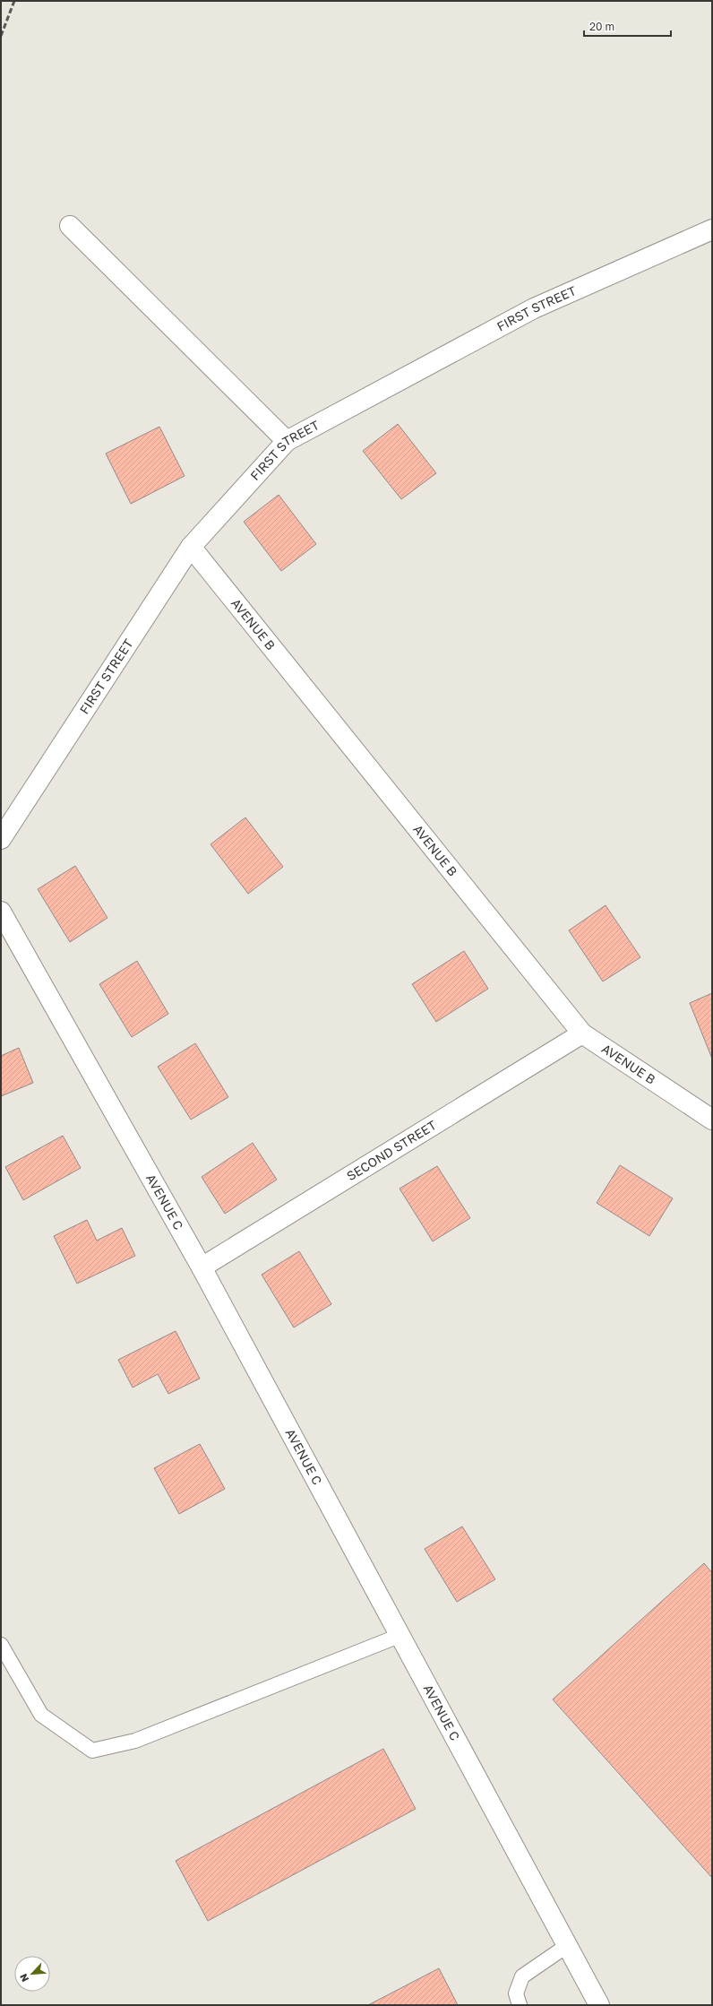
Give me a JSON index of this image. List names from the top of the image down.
{
  "streets": {
    "street": [
      "FIRST STREET",
      "AVENUE B",
      "SECOND STREET",
      "AVENUE C"
    ]
  },
  "crossings": [
    ["FIRST STREET", "AVENUE B"],
    ["AVENUE B", "SECOND STREET"],
    ["SECOND STREET", "AVENUE C"]
  ],
  "scale_bar": "20 m",
  "north": "bottom left"
}
